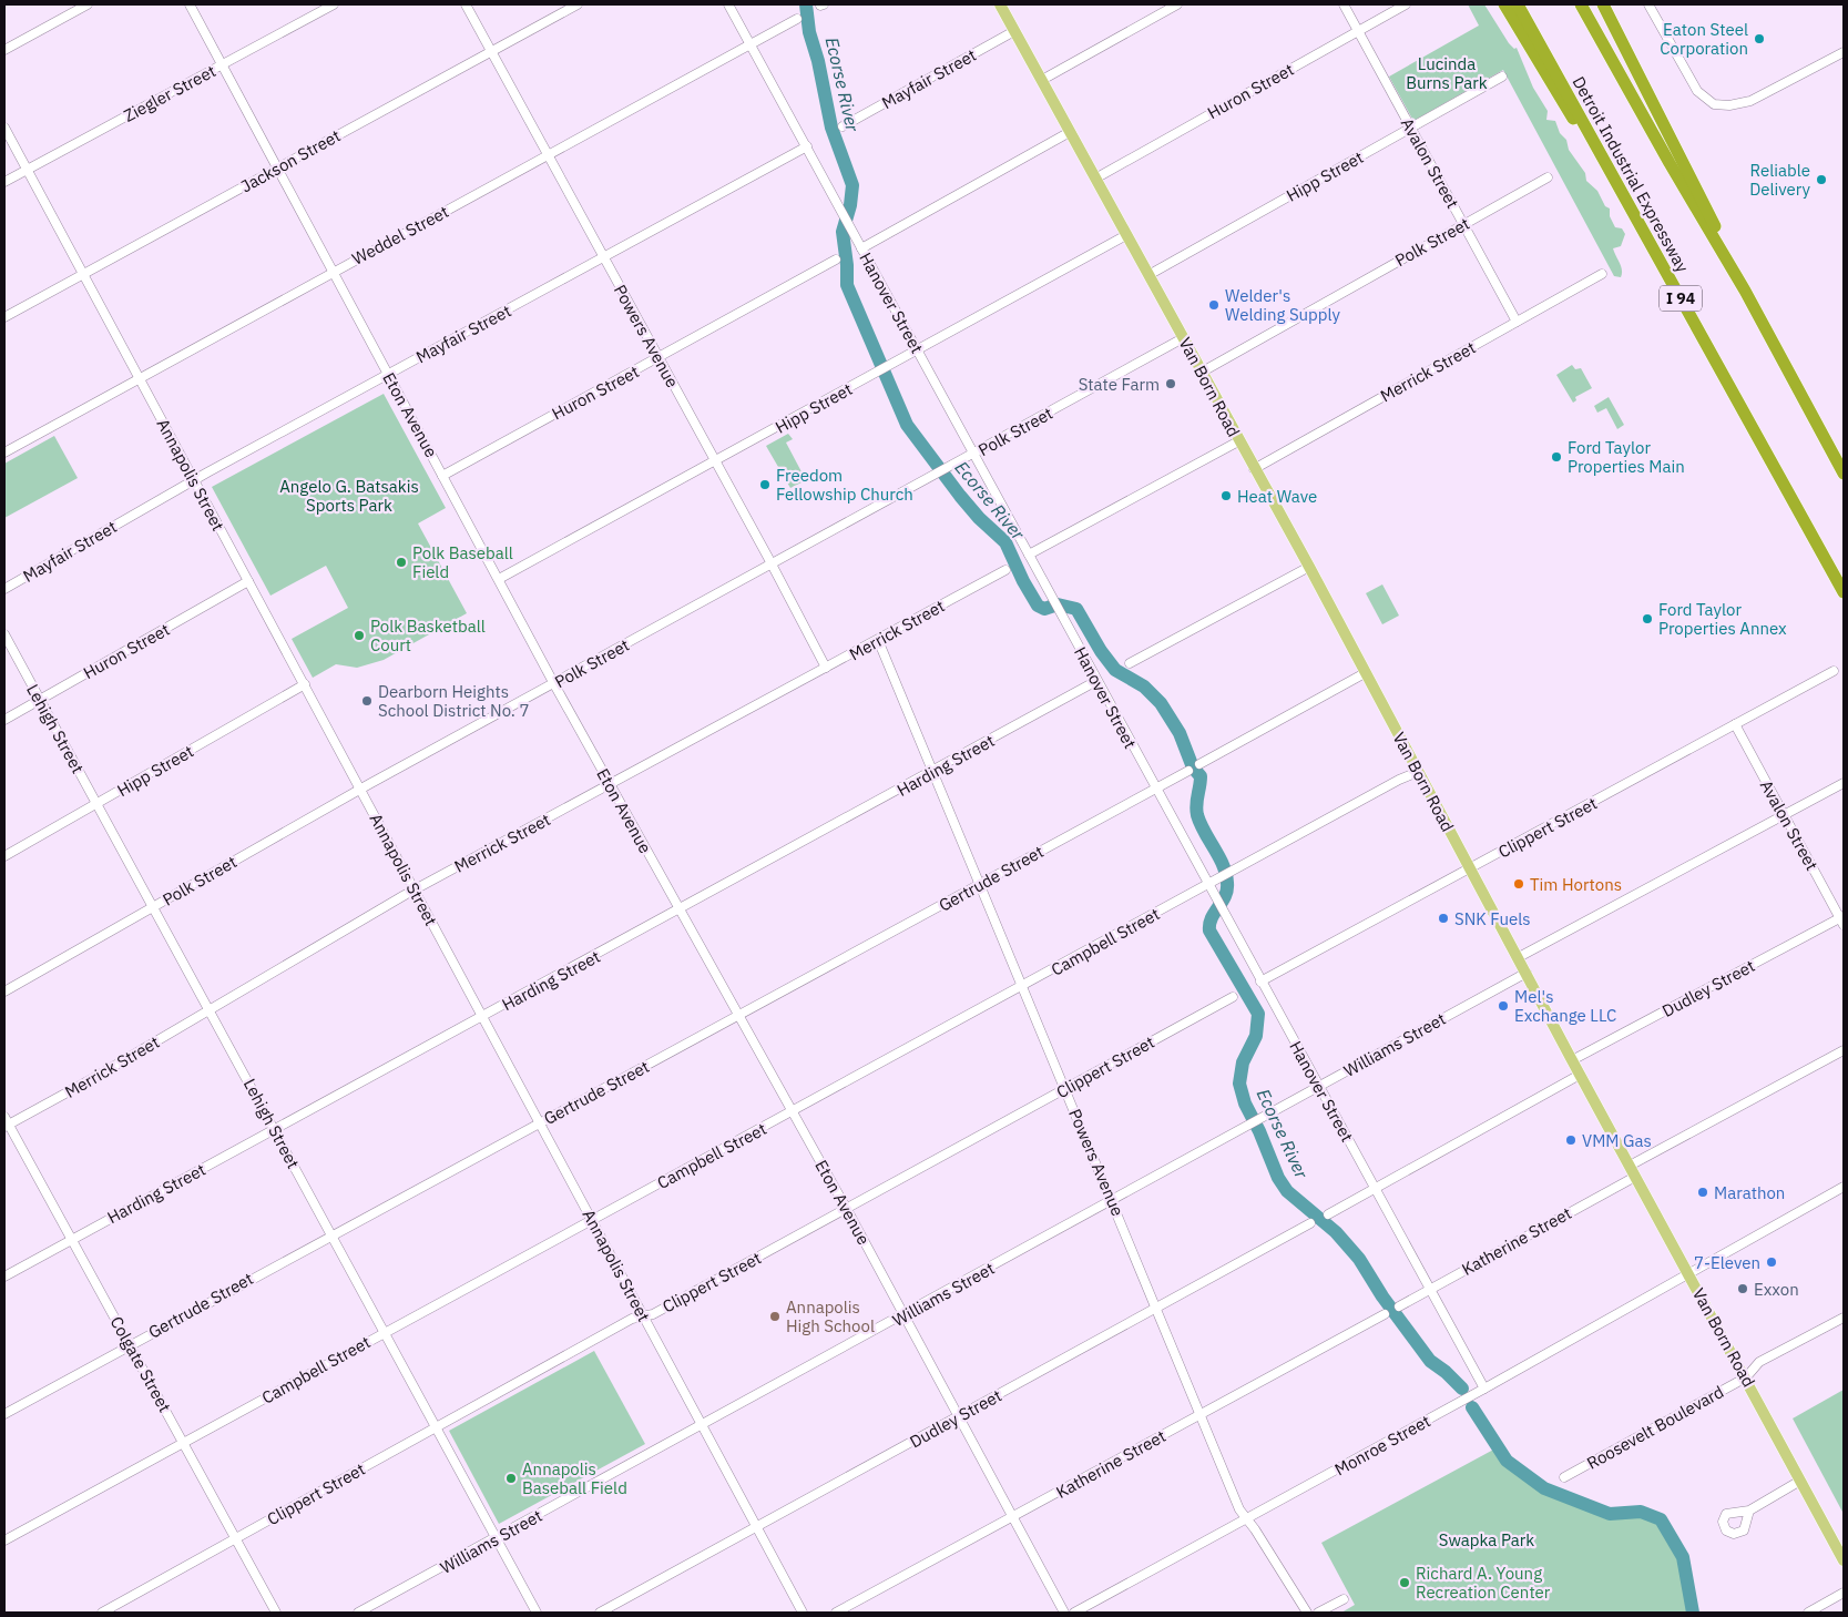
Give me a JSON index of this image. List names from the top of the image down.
{
  "streets": {
    "highway": ["Detroit Industrial Expressway", "I 94"],
    "main road": ["Van Born Road"],
    "street": [
      "Mayfair Street",
      "Huron Street",
      "Ziegler Street",
      "Jackson Street",
      "Avalon Street",
      "Hipp Street",
      "Weddel Street",
      "Polk Street",
      "Hanover Street",
      "Powers Avenue",
      "Merrick Street",
      "Eton Avenue",
      "Annapolis Street",
      "Lehigh Street",
      "Harding Street",
      "Clippert Street",
      "Gertrude Street",
      "Campbell Street",
      "Dudley Street",
      "Williams Street",
      "Katherine Street",
      "Colgate Street",
      "Roosevelt Boulevard",
      "Monroe Street"
    ]
  },
  "crossings": [
    ["Mayfair Street", "Hanover Street"],
    ["Mayfair Street", "Powers Avenue"],
    ["Mayfair Street", "Van Born Road"],
    ["Mayfair Street", "Eton Avenue"],
    ["Mayfair Street", "Annapolis Street"],
    ["Huron Street", "Avalon Street"],
    ["Huron Street", "Powers Avenue"],
    ["Huron Street", "Van Born Road"],
    ["Huron Street", "Eton Avenue"],
    ["Huron Street", "Annapolis Street"],
    ["Huron Street", "Lehigh Street"],
    ["Ziegler Street", "Eton Avenue"],
    ["Ziegler Street", "Annapolis Street"],
    ["Jackson Street", "Powers Avenue"],
    ["Jackson Street", "Eton Avenue"],
    ["Jackson Street", "Annapolis Street"],
    ["Avalon Street", "Hipp Street"],
    ["Avalon Street", "Polk Street"],
    ["Avalon Street", "Merrick Street"],
    ["Avalon Street", "Clippert Street"],
    ["Avalon Street", "Dudley Street"],
    ["Hipp Street", "Hanover Street"],
    ["Hipp Street", "Powers Avenue"],
    ["Hipp Street", "Van Born Road"],
    ["Hipp Street", "Eton Avenue"],
    ["Hipp Street", "Annapolis Street"],
    ["Hipp Street", "Lehigh Street"],
    ["Weddel Street", "Hanover Street"],
    ["Weddel Street", "Powers Avenue"],
    ["Weddel Street", "Eton Avenue"],
    ["Weddel Street", "Annapolis Street"],
    ["Polk Street", "Hanover Street"],
    ["Polk Street", "Powers Avenue"],
    ["Polk Street", "Van Born Road"],
    ["Polk Street", "Eton Avenue"],
    ["Polk Street", "Annapolis Street"],
    ["Polk Street", "Lehigh Street"],
    ["Hanover Street", "Harding Street"],
    ["Hanover Street", "Clippert Street"],
    ["Hanover Street", "Gertrude Street"],
    ["Hanover Street", "Campbell Street"],
    ["Hanover Street", "Williams Street"],
    ["Hanover Street", "Katherine Street"],
    ["Hanover Street", "Monroe Street"],
    ["Powers Avenue", "Merrick Street"],
    ["Powers Avenue", "Harding Street"],
    ["Powers Avenue", "Clippert Street"],
    ["Powers Avenue", "Gertrude Street"],
    ["Powers Avenue", "Campbell Street"],
    ["Powers Avenue", "Dudley Street"],
    ["Powers Avenue", "Williams Street"],
    ["Powers Avenue", "Katherine Street"],
    ["Powers Avenue", "Monroe Street"],
    ["Merrick Street", "Van Born Road"],
    ["Merrick Street", "Eton Avenue"],
    ["Merrick Street", "Annapolis Street"],
    ["Merrick Street", "Lehigh Street"],
    ["Merrick Street", "Colgate Street"],
    ["Van Born Road", "Clippert Street"],
    ["Van Born Road", "Campbell Street"],
    ["Van Born Road", "Dudley Street"],
    ["Van Born Road", "Williams Street"],
    ["Van Born Road", "Katherine Street"],
    ["Van Born Road", "Roosevelt Boulevard"],
    ["Van Born Road", "Monroe Street"],
    ["Eton Avenue", "Harding Street"],
    ["Eton Avenue", "Clippert Street"],
    ["Eton Avenue", "Gertrude Street"],
    ["Eton Avenue", "Campbell Street"],
    ["Eton Avenue", "Dudley Street"],
    ["Eton Avenue", "Williams Street"],
    ["Eton Avenue", "Katherine Street"],
    ["Annapolis Street", "Harding Street"],
    ["Annapolis Street", "Clippert Street"],
    ["Annapolis Street", "Gertrude Street"],
    ["Annapolis Street", "Campbell Street"],
    ["Annapolis Street", "Dudley Street"],
    ["Annapolis Street", "Williams Street"],
    ["Lehigh Street", "Harding Street"],
    ["Lehigh Street", "Clippert Street"],
    ["Lehigh Street", "Gertrude Street"],
    ["Lehigh Street", "Campbell Street"],
    ["Lehigh Street", "Williams Street"],
    ["Harding Street", "Colgate Street"],
    ["Clippert Street", "Colgate Street"],
    ["Gertrude Street", "Colgate Street"],
    ["Campbell Street", "Colgate Street"]
  ],
  "water": ["Ecorse River"],
  "parks": ["Lucinda Burns Park", "Angelo G. Batsakis Sports Park", "Swapka Park"],
  "places": [
    "Eaton Steel Corporation",
    "Reliable Delivery",
    "Welder's Welding Supply",
    "State Farm",
    "Ford Taylor Properties Main",
    "Freedom Fellowship Church",
    "Heat Wave",
    "Polk Baseball Field",
    "Ford Taylor Properties Annex",
    "Polk Basketball Court",
    "Dearborn Heights School District No. 7",
    "Tim Hortons",
    "SNK Fuels",
    "Mel's Exchange LLC",
    "VMM Gas",
    "Marathon",
    "7-Eleven",
    "Exxon",
    "Annapolis High School",
    "Annapolis Baseball Field",
    "Richard A. Young Recreation Center"
  ]
}
